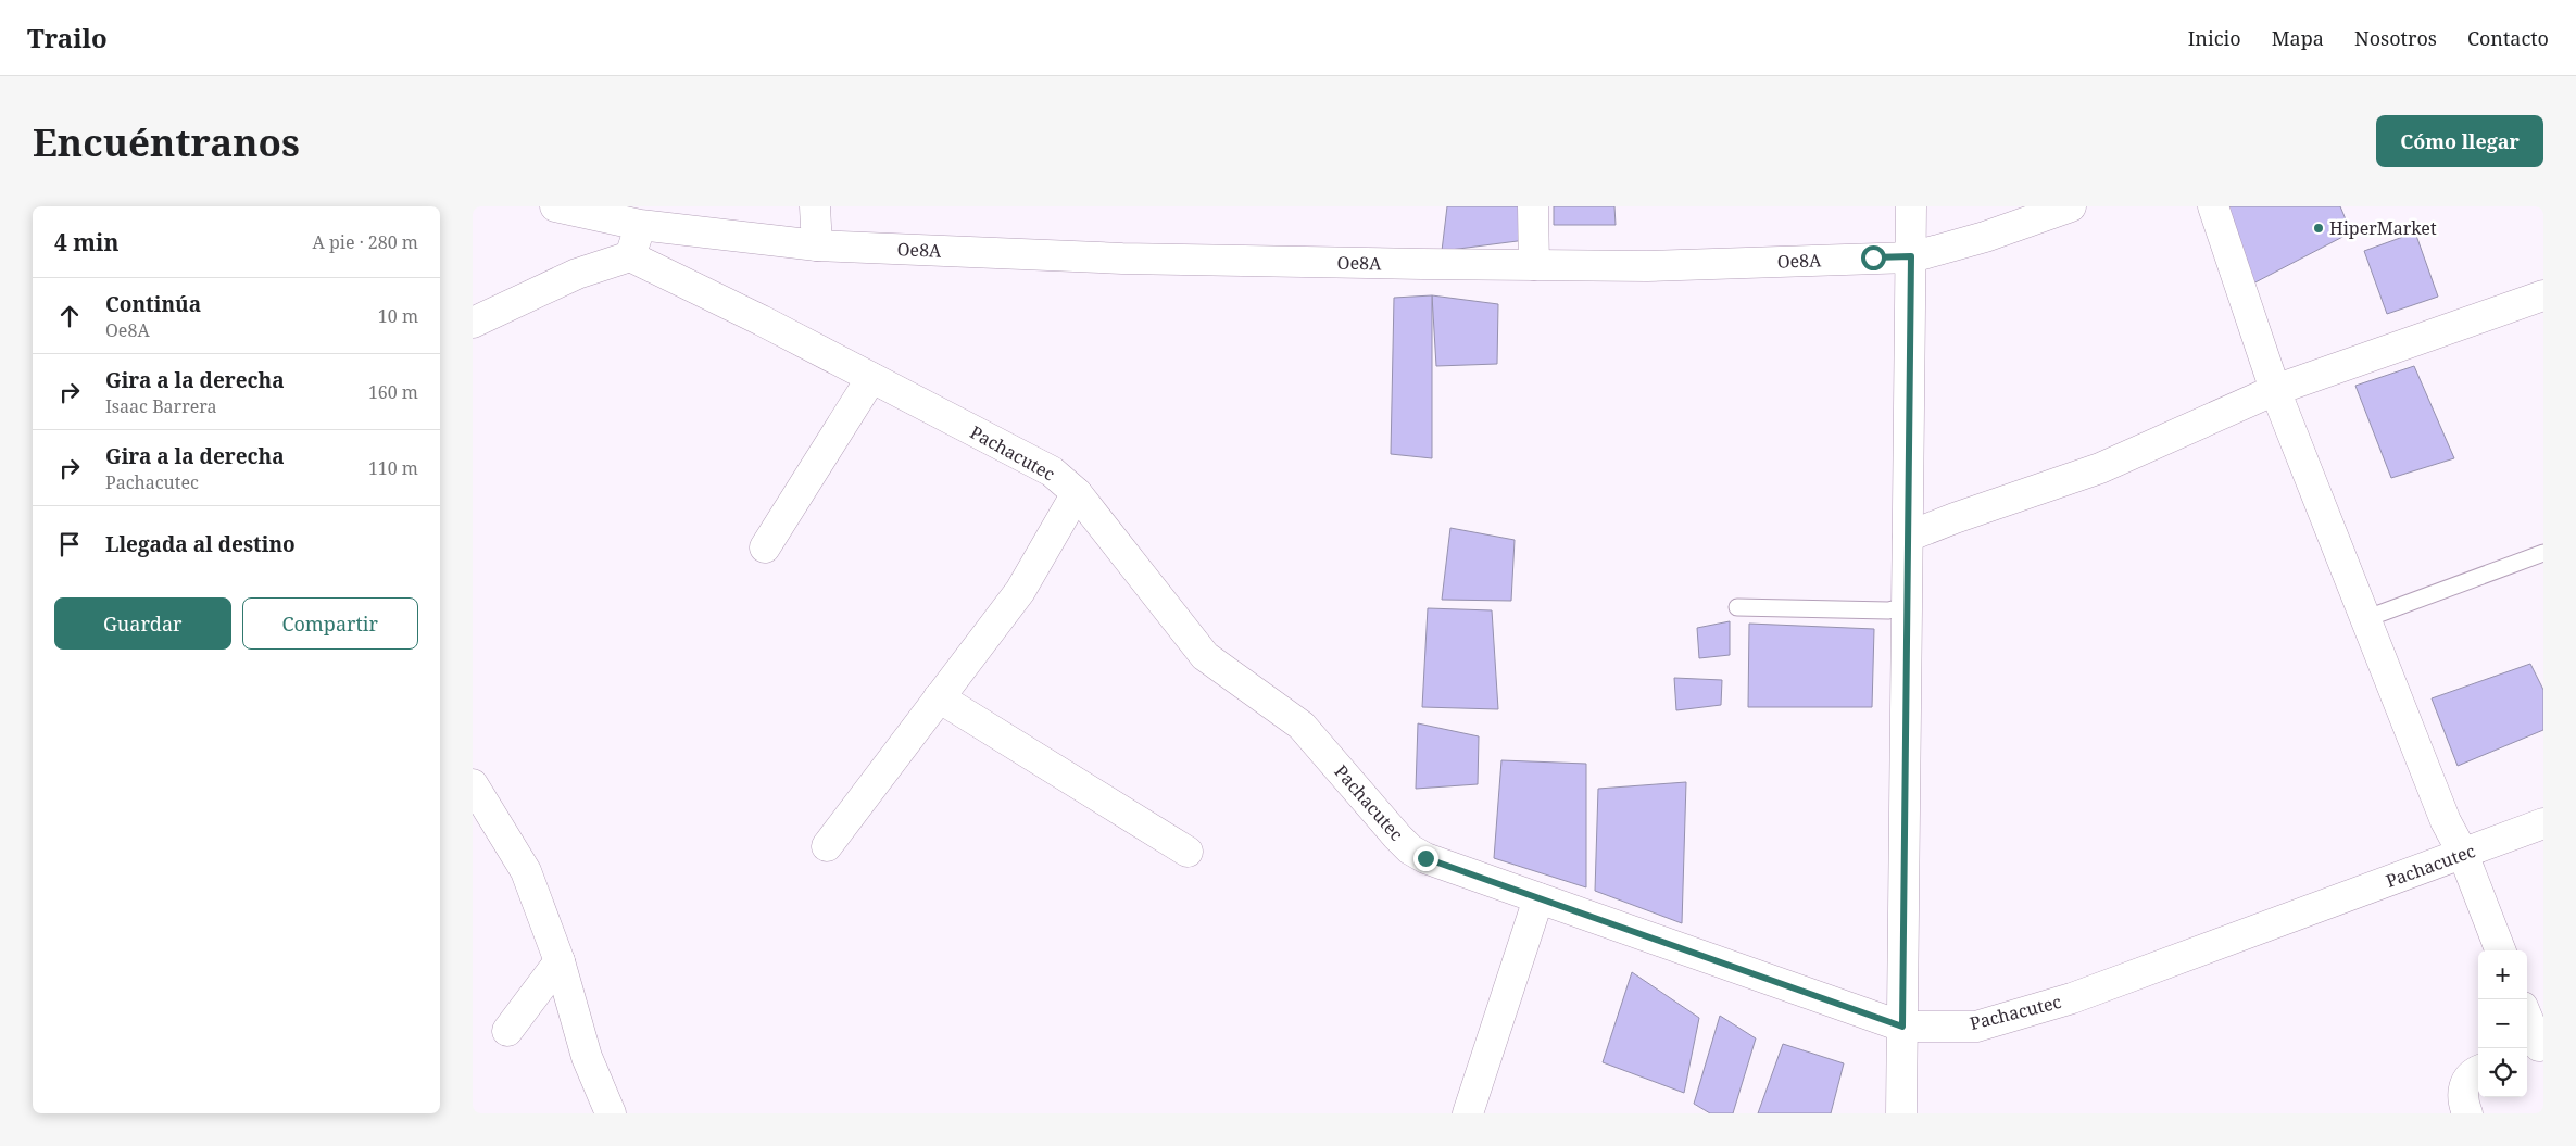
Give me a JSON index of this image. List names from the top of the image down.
{
  "streets": {
    "street": ["Oe8A", "Pachacutec"]
  },
  "places": ["HiperMarket"],
  "page": {
    "header": "Trailo",
    "nav": [
      "Inicio",
      "Mapa",
      "Nosotros",
      "Contacto"
    ],
    "buttons": [
      "Cómo llegar",
      ["Guardar", "Compartir"]
    ],
    "title": "Encuéntranos",
    "heading": ["4 min", "A pie · 280 m"],
    "list": [
      ["Continúa", "Oe8A", "10 m"],
      ["Gira a la derecha", "Isaac Barrera", "160 m"],
      ["Gira a la derecha", "Pachacutec", "110 m"],
      "Llegada al destino"
    ],
    "map_buttons": ["+", "−"]
  }
}
